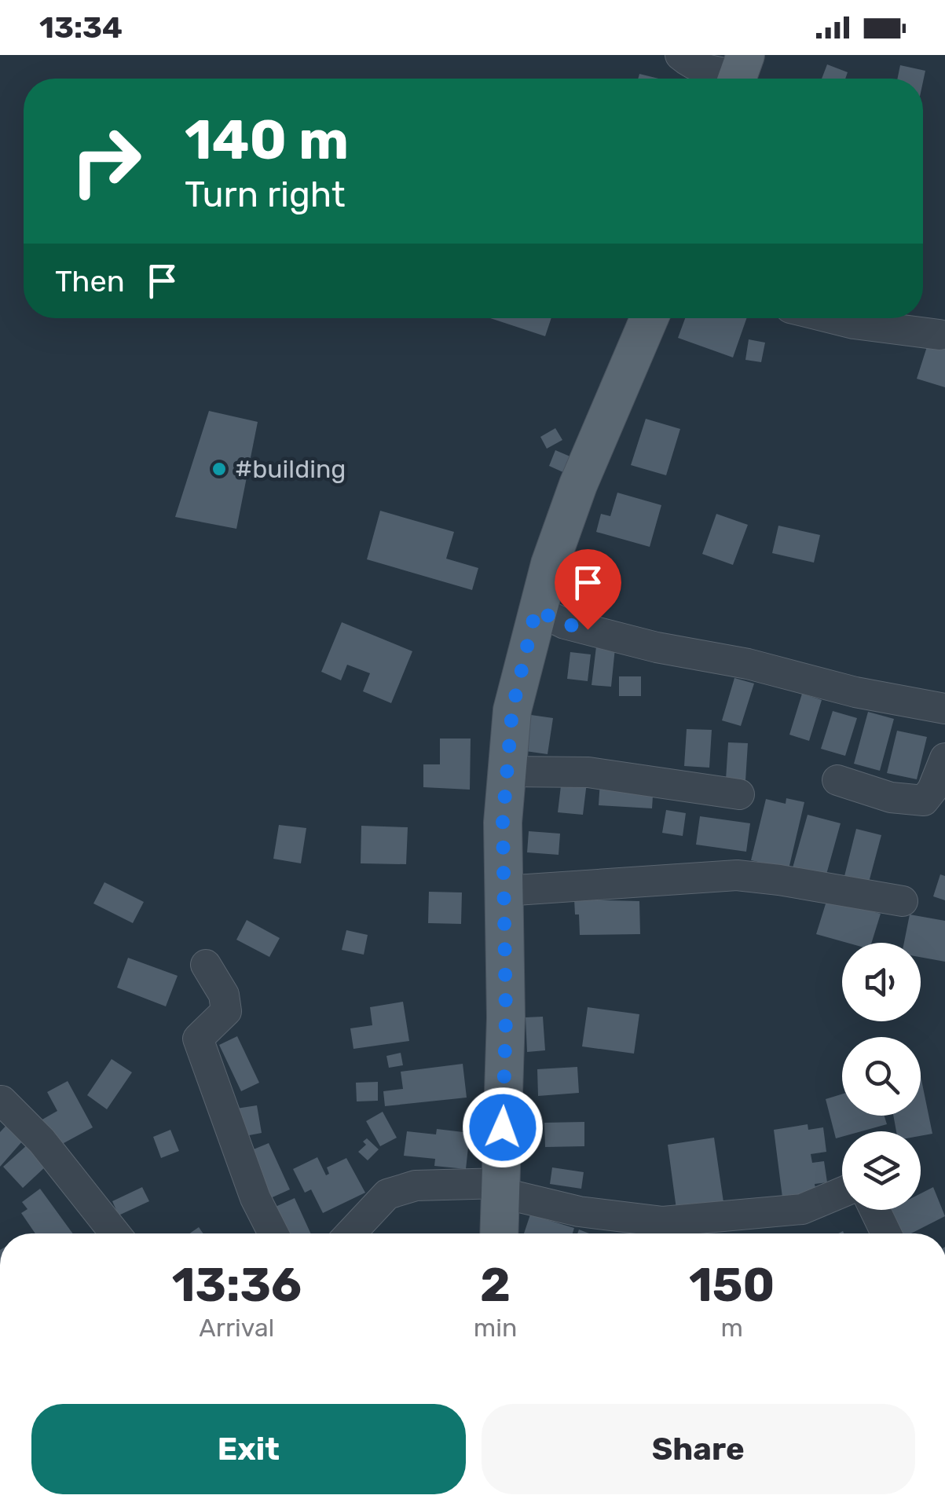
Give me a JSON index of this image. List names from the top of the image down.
{
  "places": ["#building"],
  "page": {
    "status": "13:34",
    "turn": ["140 m", "Turn right"],
    "then": "Then",
    "eta": [
      "13:36",
      "Arrival",
      "2",
      "min",
      "150",
      "m"
    ],
    "buttons": ["Exit", "Share"]
  }
}
